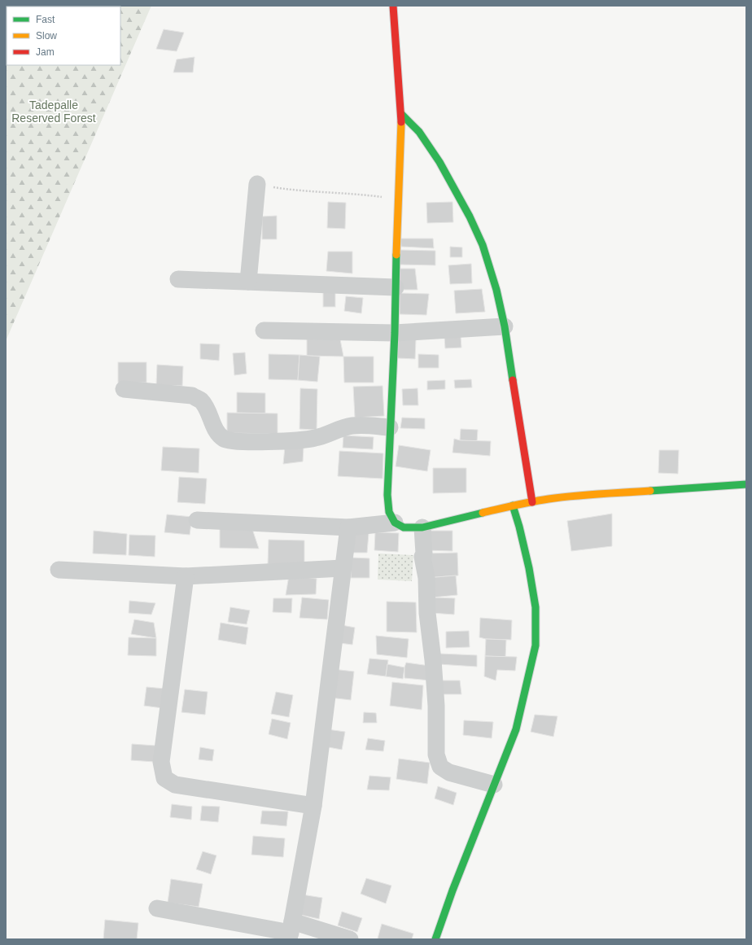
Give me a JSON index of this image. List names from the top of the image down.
{
  "parks": ["Tadepalle Reserved Forest"],
  "legend": ["Fast", "Slow", "Jam"]
}
